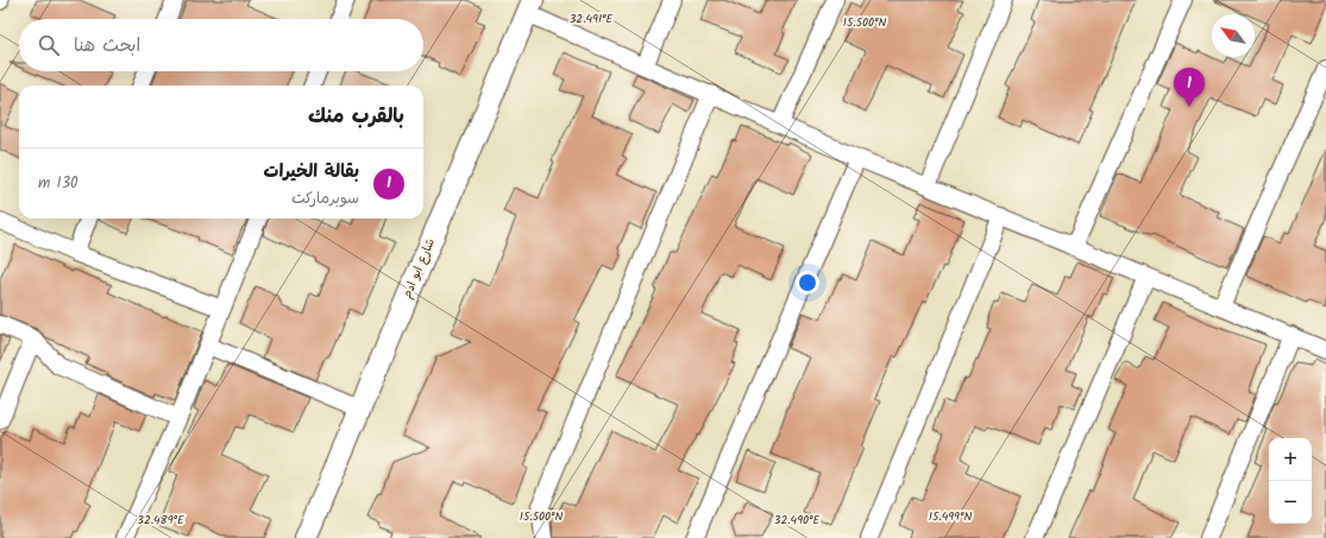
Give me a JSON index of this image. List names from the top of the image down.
{
  "streets": {
    "street": ["شارع ابو ادم"]
  },
  "north": "top left",
  "page": {
    "search": "ابحث هنا",
    "pins": "1",
    "heading": "بالقرب منك",
    "list": [
      {
        "mark": "1",
        "name": "بقالة الخيرات",
        "note": "سوبرماركت",
        "value": "130 m"
      }
    ],
    "map_buttons": ["+", "−"]
  },
  "coordinates": [
    "32.491°E",
    "15.500°N",
    "15.499°N",
    "32.489°E",
    "32.490°E"
  ]
}
